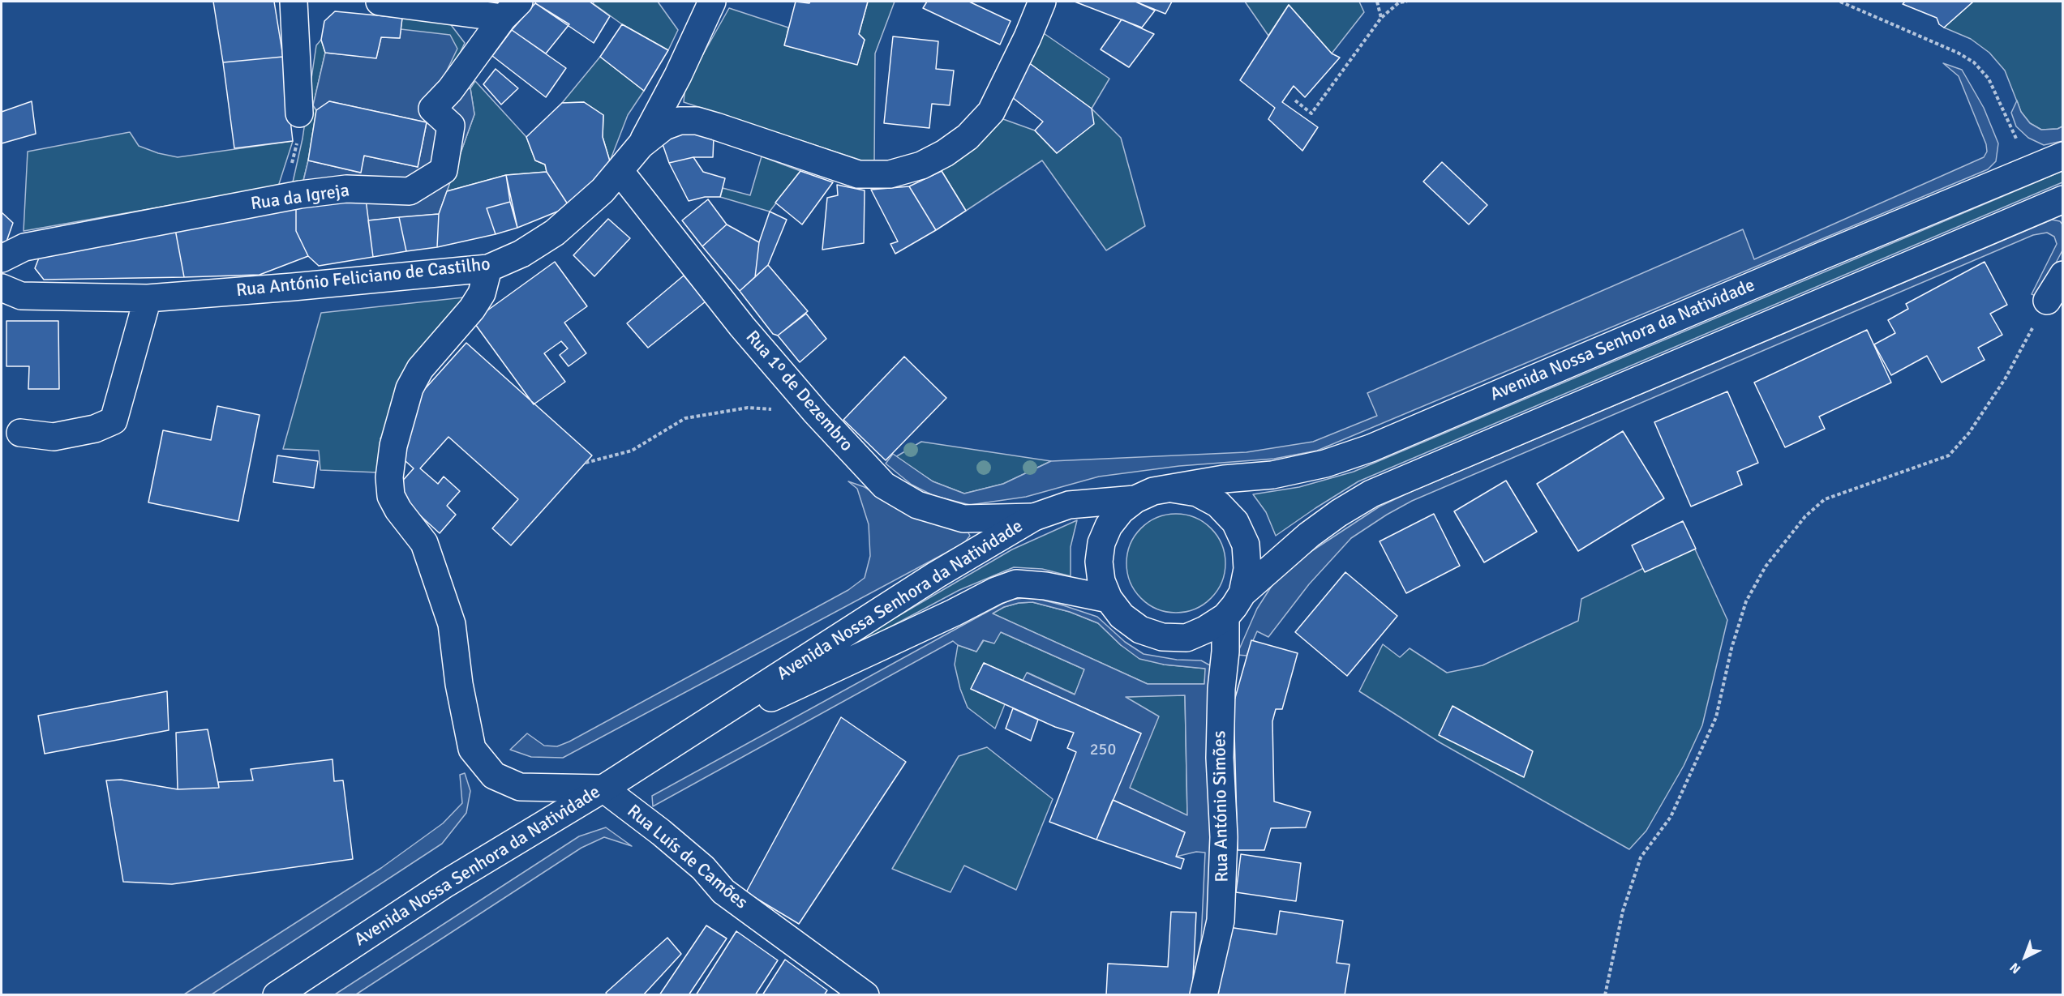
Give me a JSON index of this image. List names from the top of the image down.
{
  "streets": {
    "street": [
      "Rua da Igreja",
      "Rua António Feliciano de Castilho",
      "Avenida Nossa Senhora da Natividade",
      "Rua 1º de Dezembro",
      "Rua António Simões",
      "Rua Luís de Camões"
    ]
  },
  "crossings": [
    ["Rua António Feliciano de Castilho", "Rua 1º de Dezembro"],
    ["Avenida Nossa Senhora da Natividade", "Rua 1º de Dezembro"],
    ["Avenida Nossa Senhora da Natividade", "Rua António Simões"],
    ["Avenida Nossa Senhora da Natividade", "Rua Luís de Camões"]
  ],
  "house_numbers": ["250"],
  "north": "bottom left"
}
